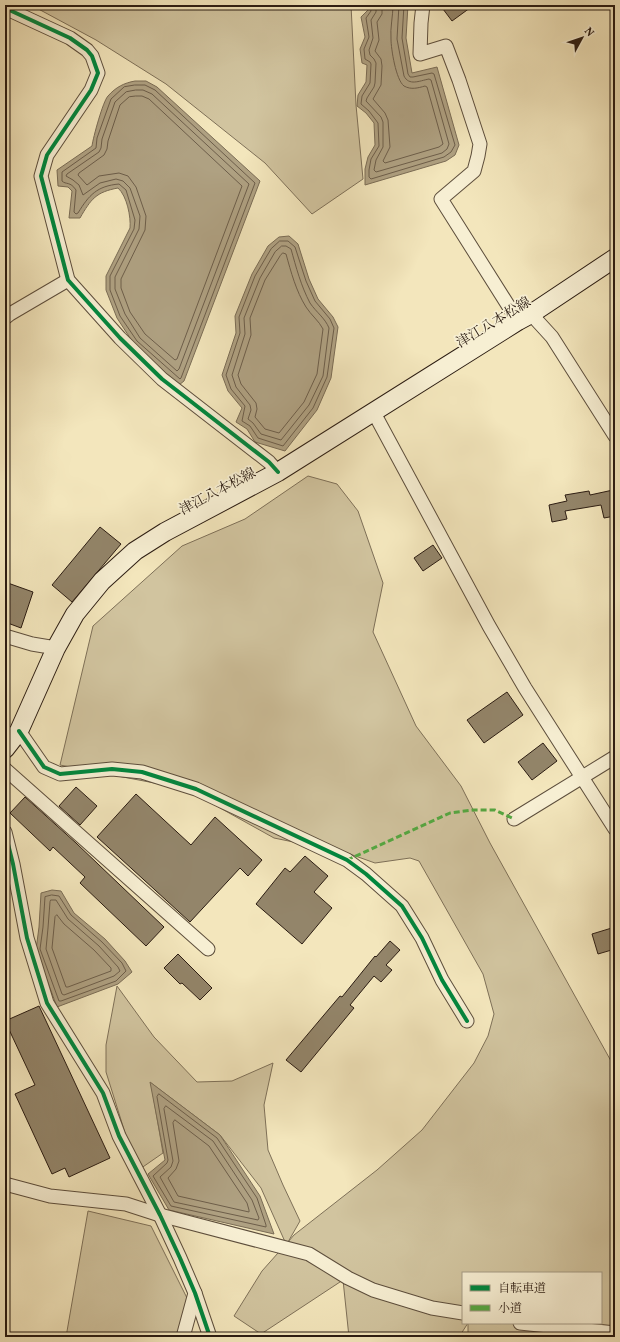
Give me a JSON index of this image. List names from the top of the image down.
{
  "streets": {
    "main road": ["津江八本松線"]
  },
  "legend": ["自転車道", "小道"],
  "north": "top right"
}
